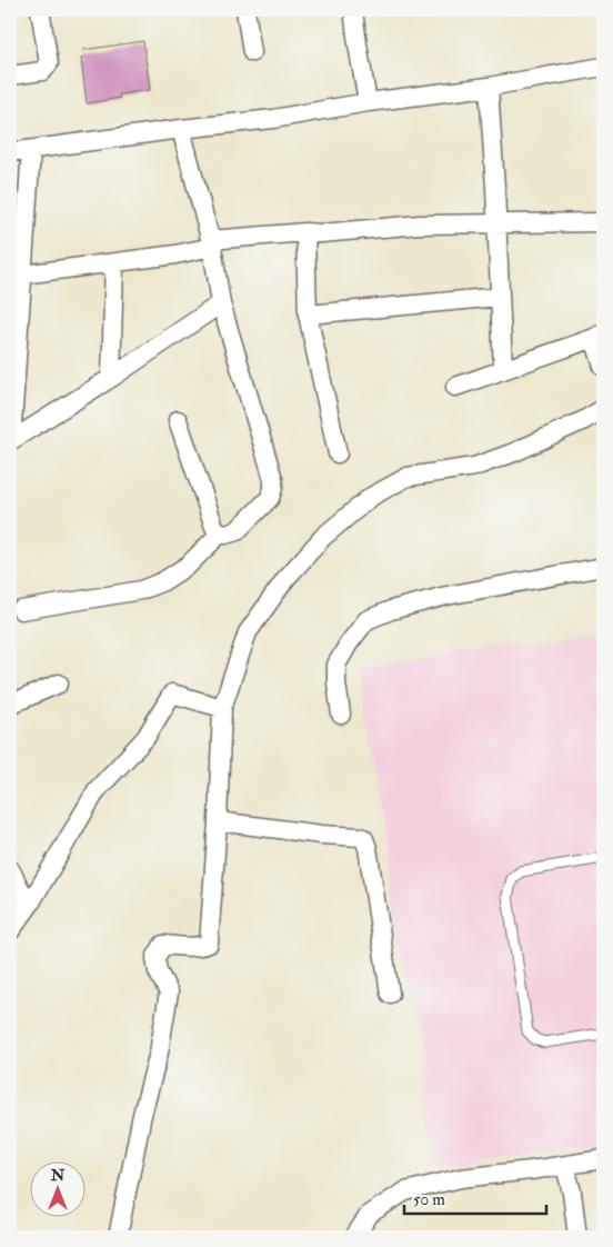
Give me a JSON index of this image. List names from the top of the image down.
{
  "scale_bar": "50 m",
  "north": "top"
}
